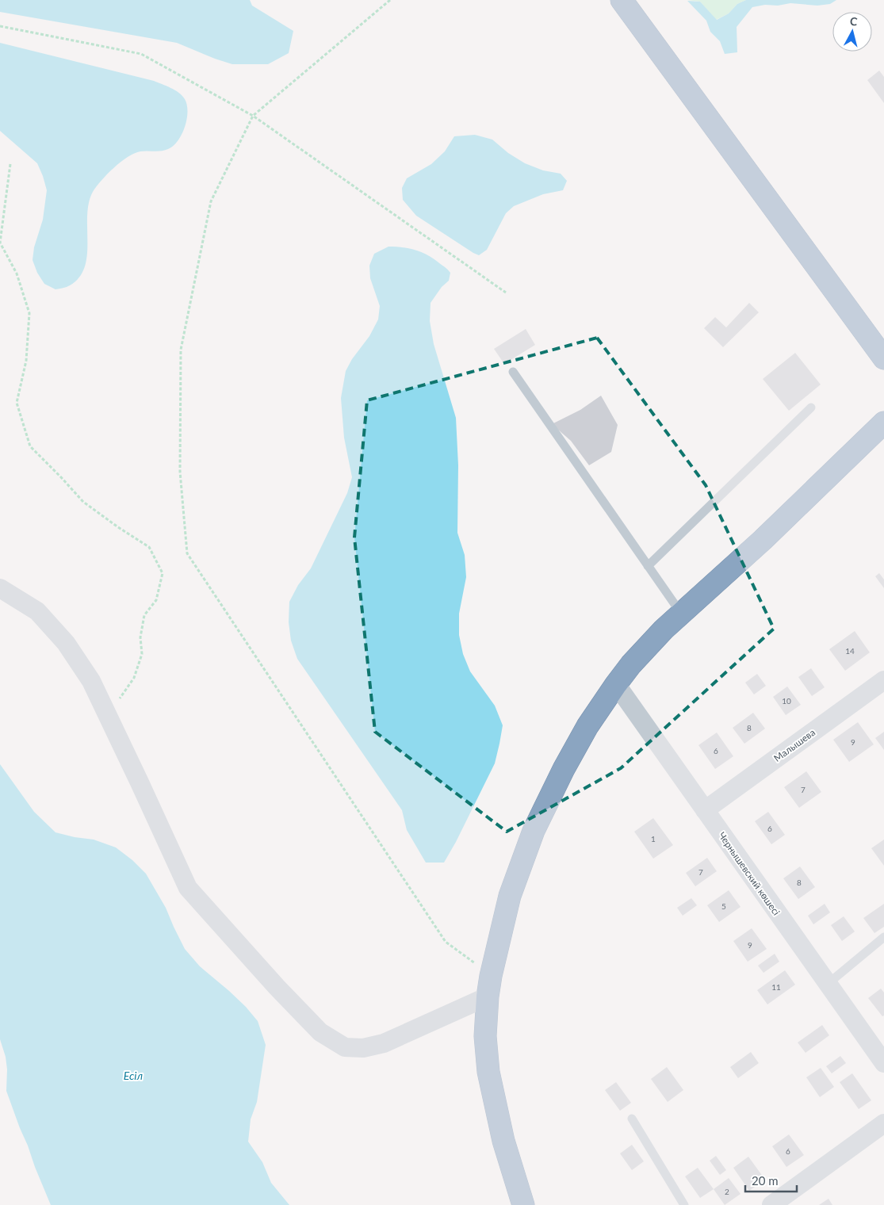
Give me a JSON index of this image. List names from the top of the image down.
{
  "streets": {
    "street": ["Малышева", "Чернышевский көшесі"]
  },
  "crossings": [
    ["Малышева", "Чернышевский көшесі"]
  ],
  "water": ["Есіл"],
  "house_numbers": [
    "14",
    "10",
    "8",
    "9",
    "6",
    "7",
    "6",
    "1",
    "7",
    "8",
    "5",
    "9",
    "11",
    "6",
    "2"
  ],
  "scale_bar": "20 m",
  "north": "top"
}
